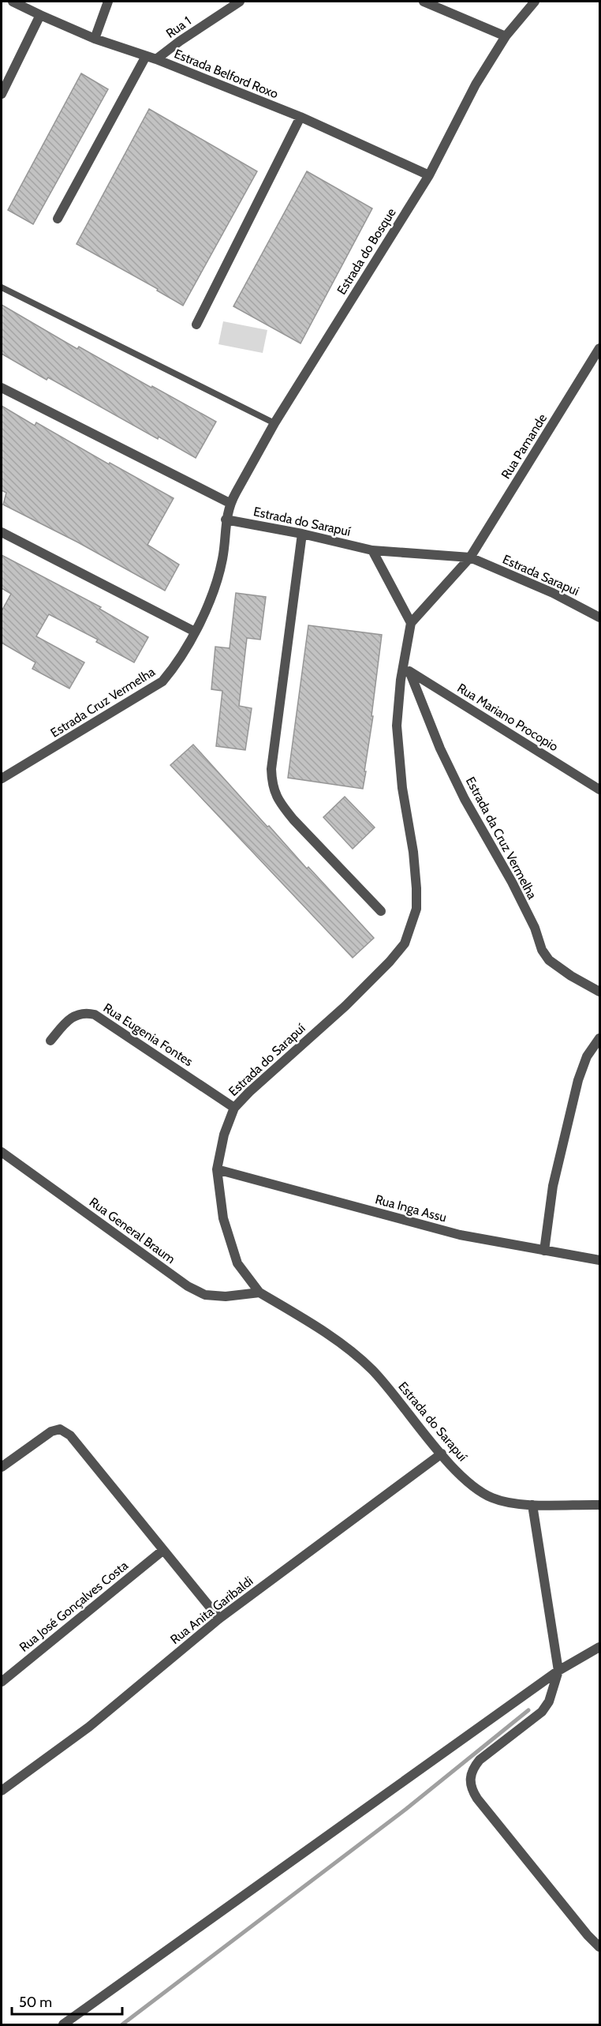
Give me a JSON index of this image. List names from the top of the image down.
{
  "streets": {
    "street": [
      "Rua 1",
      "Estrada Belford Roxo",
      "Estrada do Bosque",
      "Rua Pamande",
      "Estrada do Sarapuí",
      "Estrada Sarapui",
      "Estrada Cruz Vermelha",
      "Rua Mariano Procopio",
      "Estrada da Cruz Vermelha",
      "Rua Eugenia Fontes",
      "Rua Inga Assu",
      "Rua General Braum",
      "Rua José Gonçalves Costa",
      "Rua Anita Garibaldi"
    ]
  },
  "crossings": [
    ["Rua 1", "Estrada Belford Roxo"],
    ["Estrada Belford Roxo", "Estrada do Bosque"],
    ["Estrada do Bosque", "Estrada do Sarapuí"],
    ["Estrada do Bosque", "Estrada Cruz Vermelha"],
    ["Rua Pamande", "Estrada do Sarapuí"],
    ["Rua Pamande", "Estrada Sarapui"],
    ["Estrada do Sarapuí", "Estrada Sarapui"],
    ["Estrada do Sarapuí", "Estrada Cruz Vermelha"],
    ["Estrada do Sarapuí", "Rua Mariano Procopio"],
    ["Estrada do Sarapuí", "Estrada da Cruz Vermelha"],
    ["Estrada do Sarapuí", "Rua Eugenia Fontes"],
    ["Estrada do Sarapuí", "Rua Inga Assu"],
    ["Estrada do Sarapuí", "Rua General Braum"],
    ["Estrada do Sarapuí", "Rua Anita Garibaldi"],
    ["Rua Mariano Procopio", "Estrada da Cruz Vermelha"]
  ],
  "scale_bar": "50 m"
}
